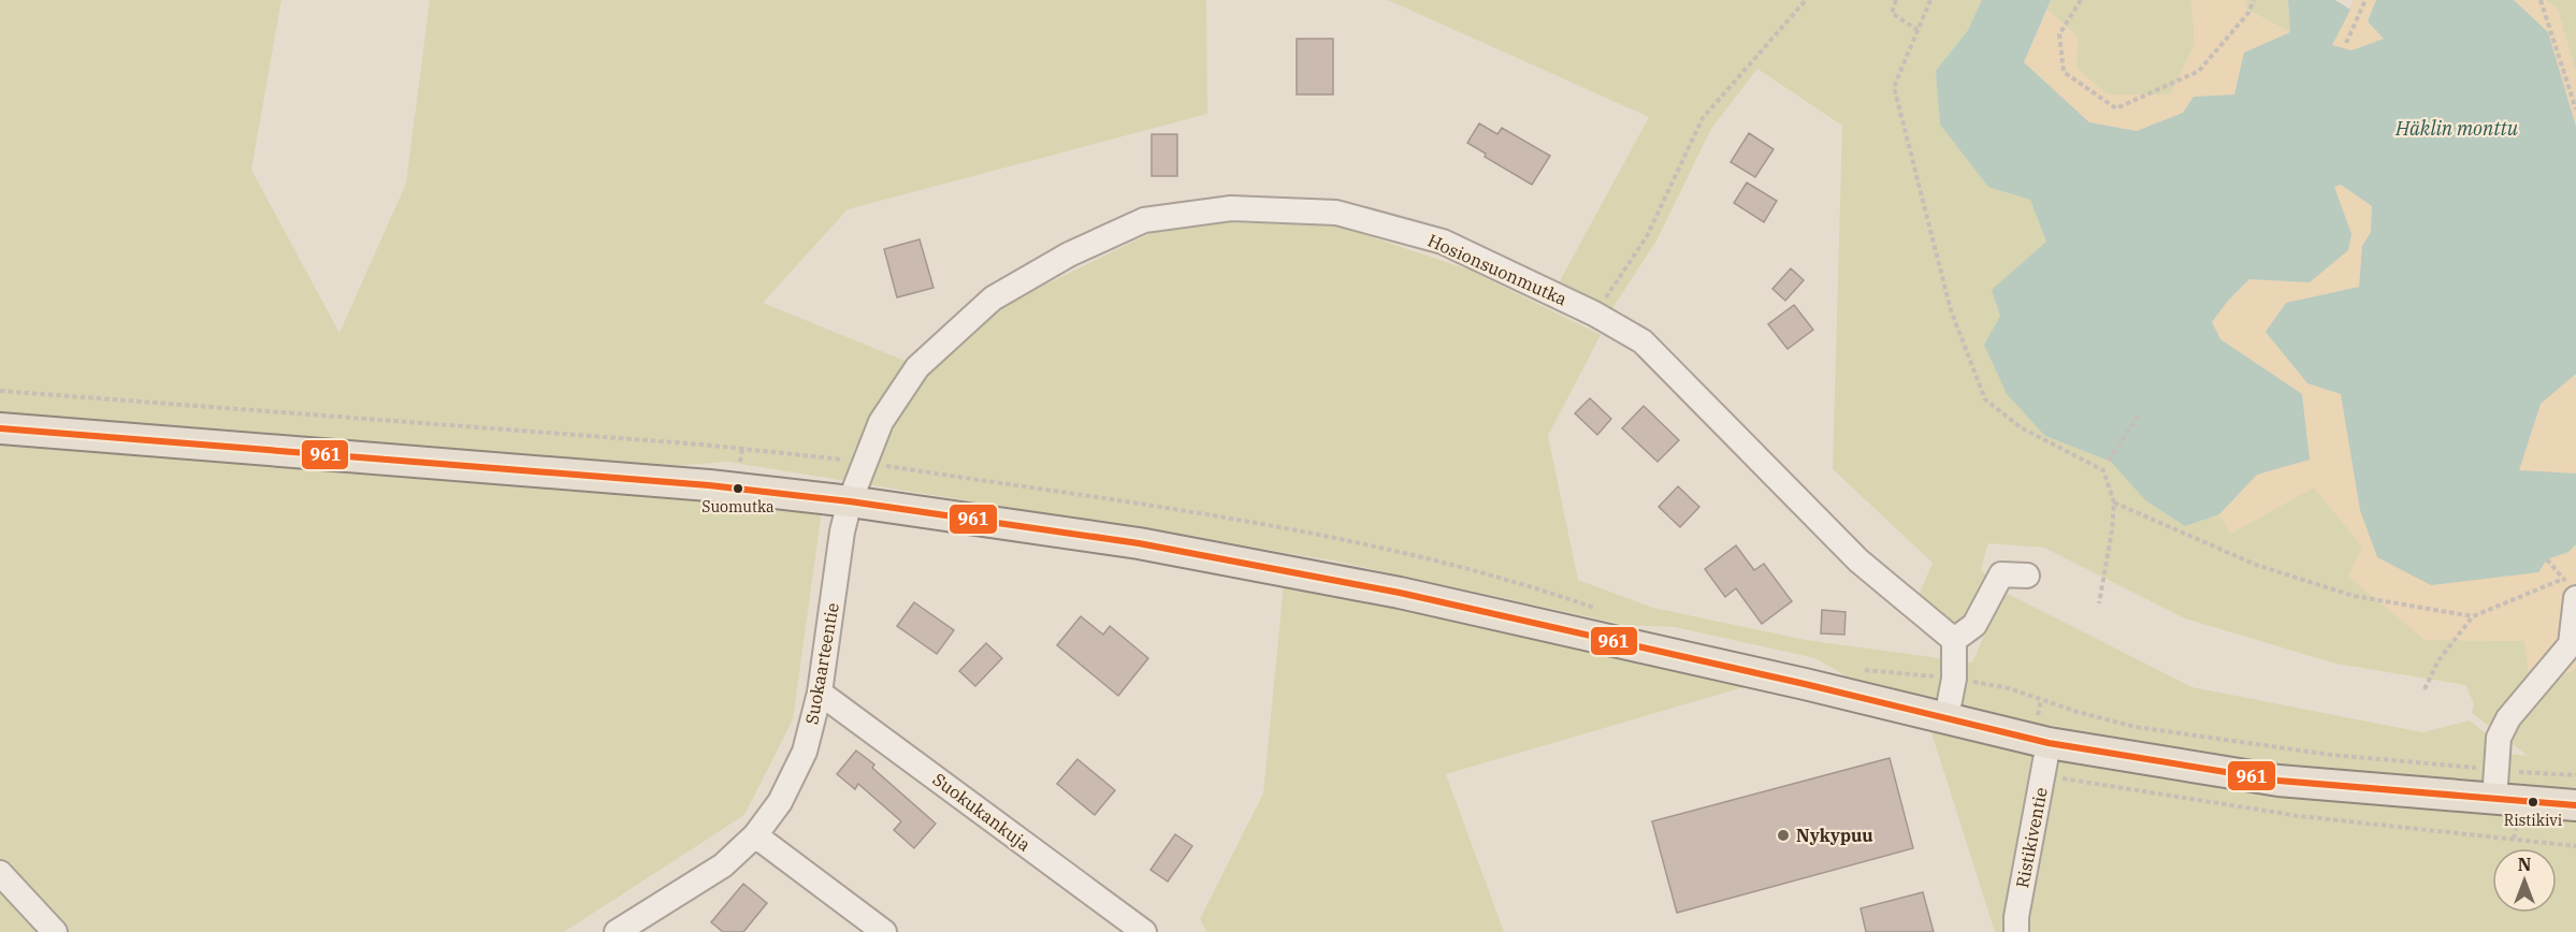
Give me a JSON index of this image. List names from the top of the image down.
{
  "streets": {
    "street": [
      "Hosionsuonmutka",
      "Suokaarteentie",
      "Suokukankuja",
      "Ristikiventie"
    ]
  },
  "crossings": [
    ["Hosionsuonmutka", "Suokaarteentie"],
    ["Suokaarteentie", "Suokukankuja"]
  ],
  "water": ["Häklin monttu"],
  "places": ["Suomutka", "Ristikivi", "Nykypuu"],
  "lines": ["transit line 961"],
  "north": "top"
}
